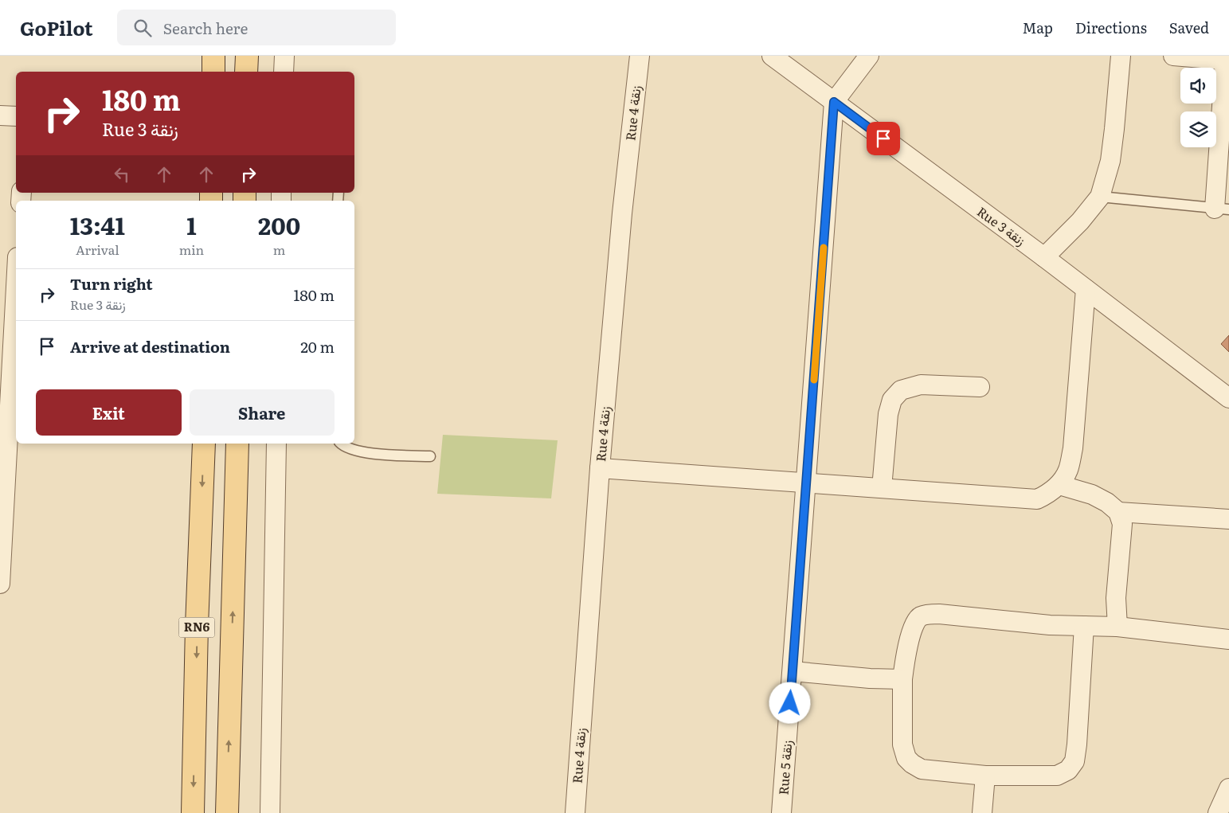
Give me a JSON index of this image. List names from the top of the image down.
{
  "streets": {
    "main road": ["RN6"],
    "street": ["Rue 4 زنقة", "Rue 3 زنقة", "Rue 5 زنقة"]
  },
  "crossings": [
    ["Rue 3 زنقة", "Rue 5 زنقة"]
  ],
  "page": {
    "header": "GoPilot",
    "search": "Search here",
    "nav": ["Map", "Directions", "Saved"],
    "turn": ["180 m", "Rue 3 زنقة"],
    "eta": [
      "13:41",
      "Arrival",
      "1",
      "min",
      "200",
      "m"
    ],
    "list": [
      {
        "name": "Turn right",
        "note": "Rue 3 زنقة",
        "value": "180 m"
      },
      {
        "name": "Arrive at destination",
        "value": "20 m"
      }
    ],
    "buttons": ["Exit", "Share"]
  }
}
